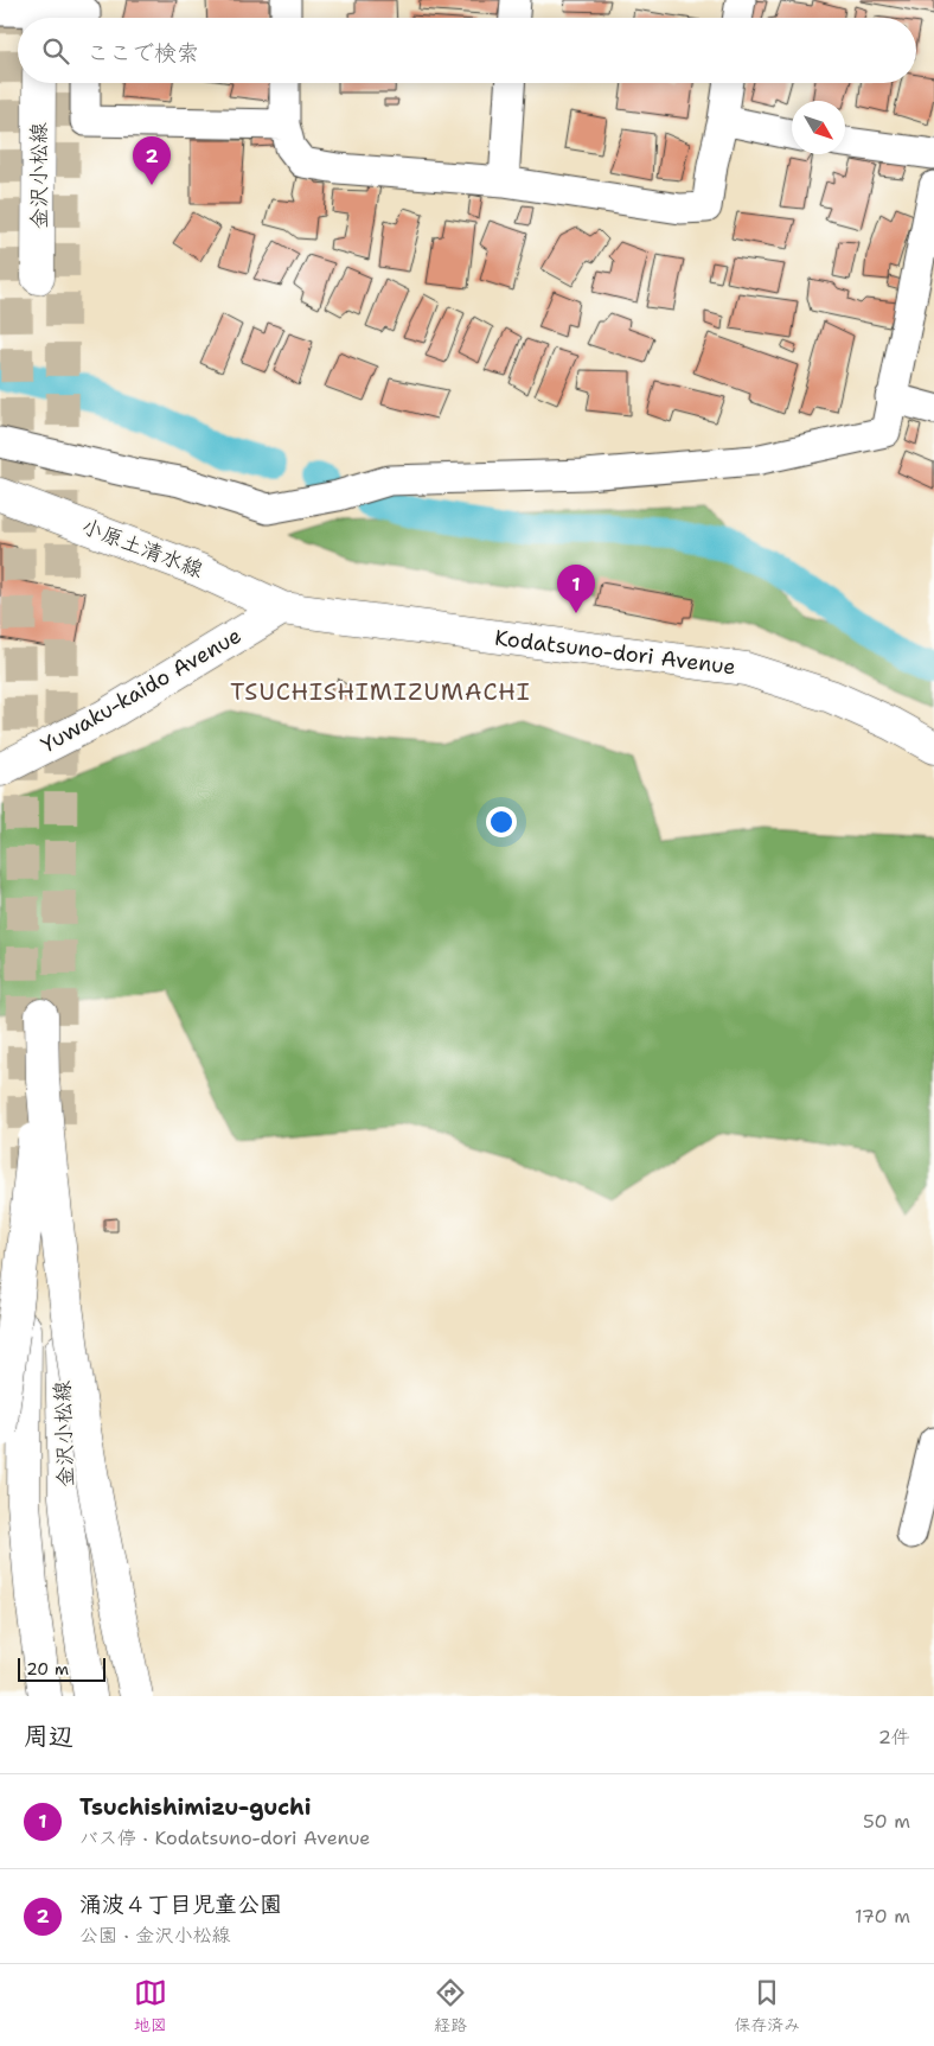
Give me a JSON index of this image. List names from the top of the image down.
{
  "streets": {
    "main road": [
      "金沢小松線",
      "小原土清水線",
      "Kodatsuno-dori Avenue",
      "Yuwaku-kaido Avenue"
    ]
  },
  "crossings": [
    ["小原土清水線", "Kodatsuno-dori Avenue"],
    ["小原土清水線", "Yuwaku-kaido Avenue"],
    ["Kodatsuno-dori Avenue", "Yuwaku-kaido Avenue"]
  ],
  "districts": ["TSUCHISHIMIZUMACHI"],
  "scale_bar": "20 m",
  "north": "bottom right",
  "page": {
    "search": "ここで検索",
    "pins": ["2", "1"],
    "scale": "20 m",
    "heading": ["周辺", "2件"],
    "list": [
      {
        "mark": "1",
        "name": "Tsuchishimizu-guchi",
        "note": "バス停 · Kodatsuno-dori Avenue",
        "value": "50 m"
      },
      {
        "mark": "2",
        "name": "涌波４丁目児童公園",
        "note": "公園 · 金沢小松線",
        "value": "170 m"
      }
    ],
    "nav": ["地図", "経路", "保存済み"]
  }
}
